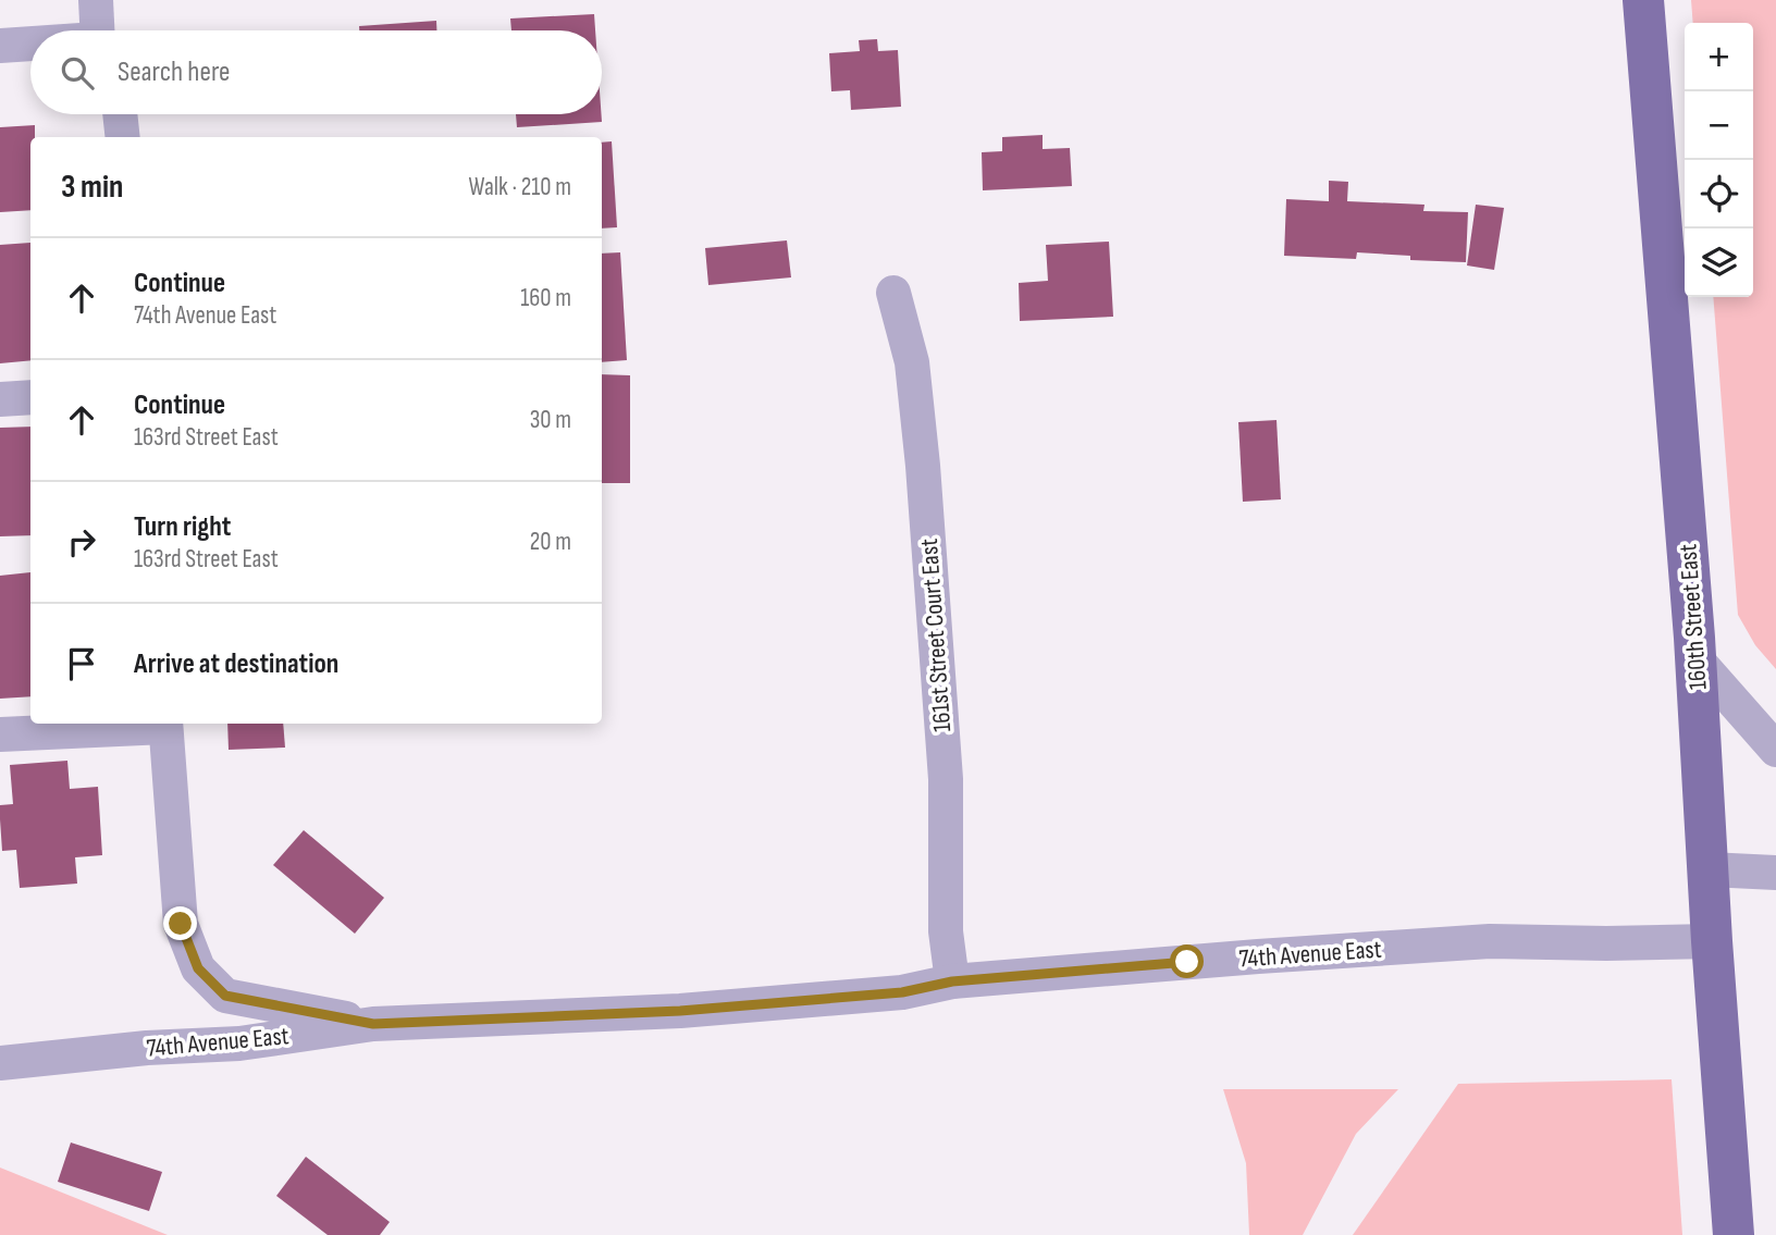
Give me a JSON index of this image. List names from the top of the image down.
{
  "streets": {
    "main road": ["160th Street East"],
    "street": ["161st Street Court East", "74th Avenue East"]
  },
  "crossings": [
    ["160th Street East", "74th Avenue East"],
    ["161st Street Court East", "74th Avenue East"]
  ],
  "page": {
    "map_buttons": ["+", "−"],
    "search": "Search here",
    "heading": ["3 min", "Walk · 210 m"],
    "list": [
      ["Continue", "74th Avenue East", "160 m"],
      ["Continue", "163rd Street East", "30 m"],
      ["Turn right", "163rd Street East", "20 m"],
      "Arrive at destination"
    ]
  }
}
